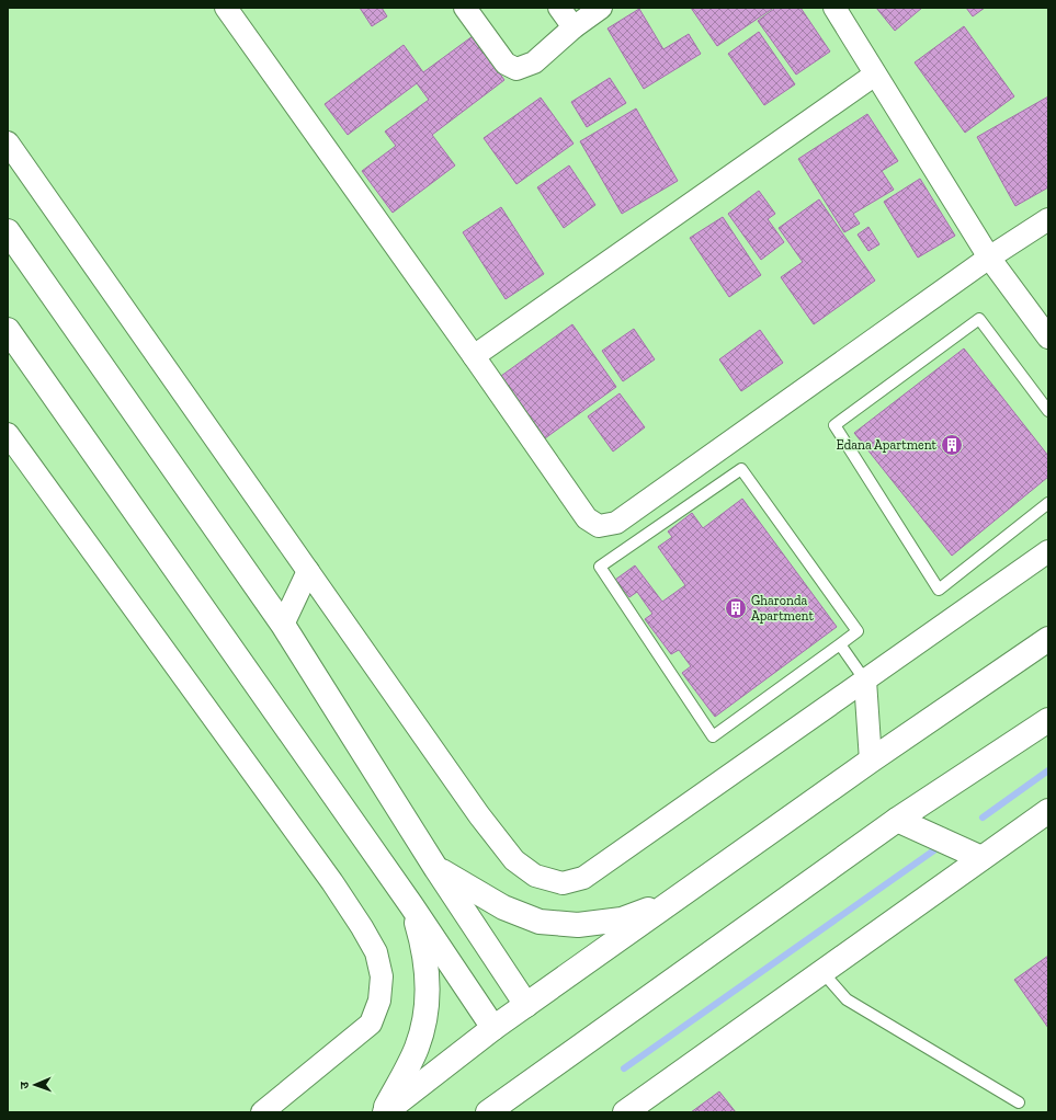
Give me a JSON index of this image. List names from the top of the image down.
{
  "places": {
    "building": ["Edana Apartment", "Gharonda Apartment"]
  },
  "north": "left"
}
